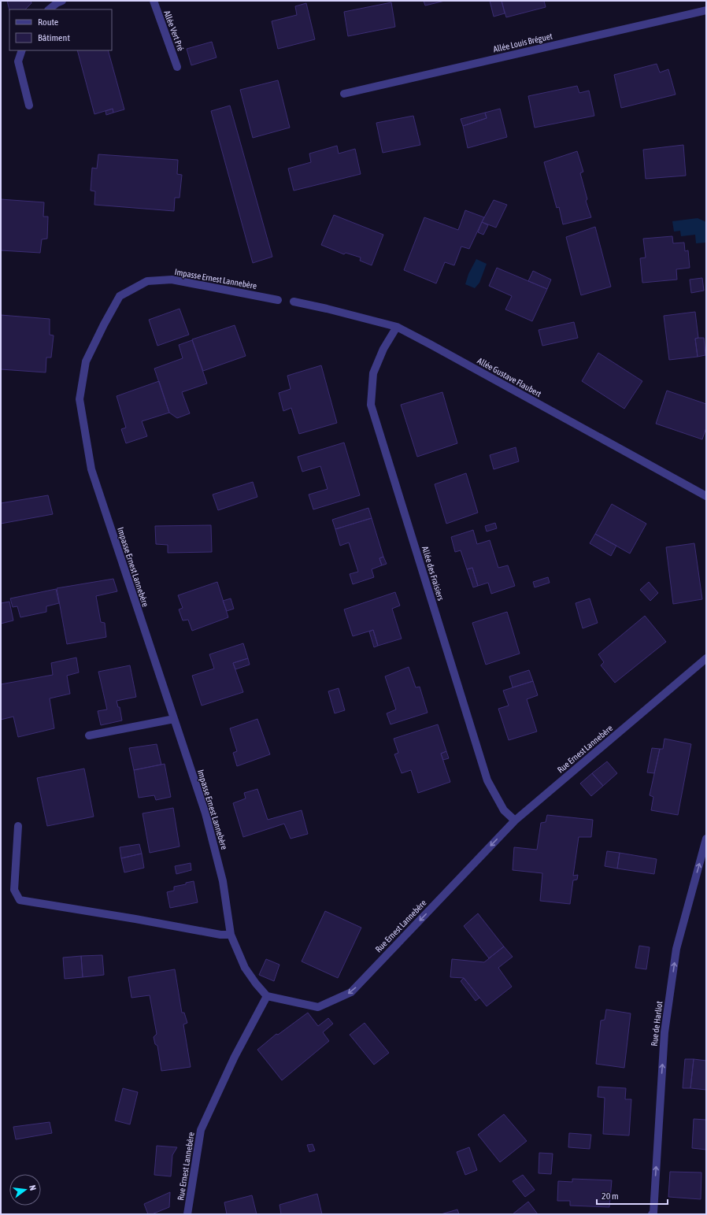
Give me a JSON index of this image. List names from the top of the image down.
{
  "streets": {
    "street": [
      "Allée Vert Pré",
      "Allée Louis Bréguet",
      "Impasse Ernest Lannebère",
      "Allée Gustave Flaubert",
      "Allée des Fraisiers",
      "Rue Ernest Lannebère",
      "Rue de Harliot"
    ]
  },
  "crossings": [
    ["Impasse Ernest Lannebère", "Rue Ernest Lannebère"],
    ["Allée Gustave Flaubert", "Allée des Fraisiers"],
    ["Allée des Fraisiers", "Rue Ernest Lannebère"]
  ],
  "one_way": ["Rue Ernest Lannebère", "Rue de Harliot"],
  "legend": ["Route", "Bâtiment"],
  "scale_bar": "20 m",
  "north": "right"
}
